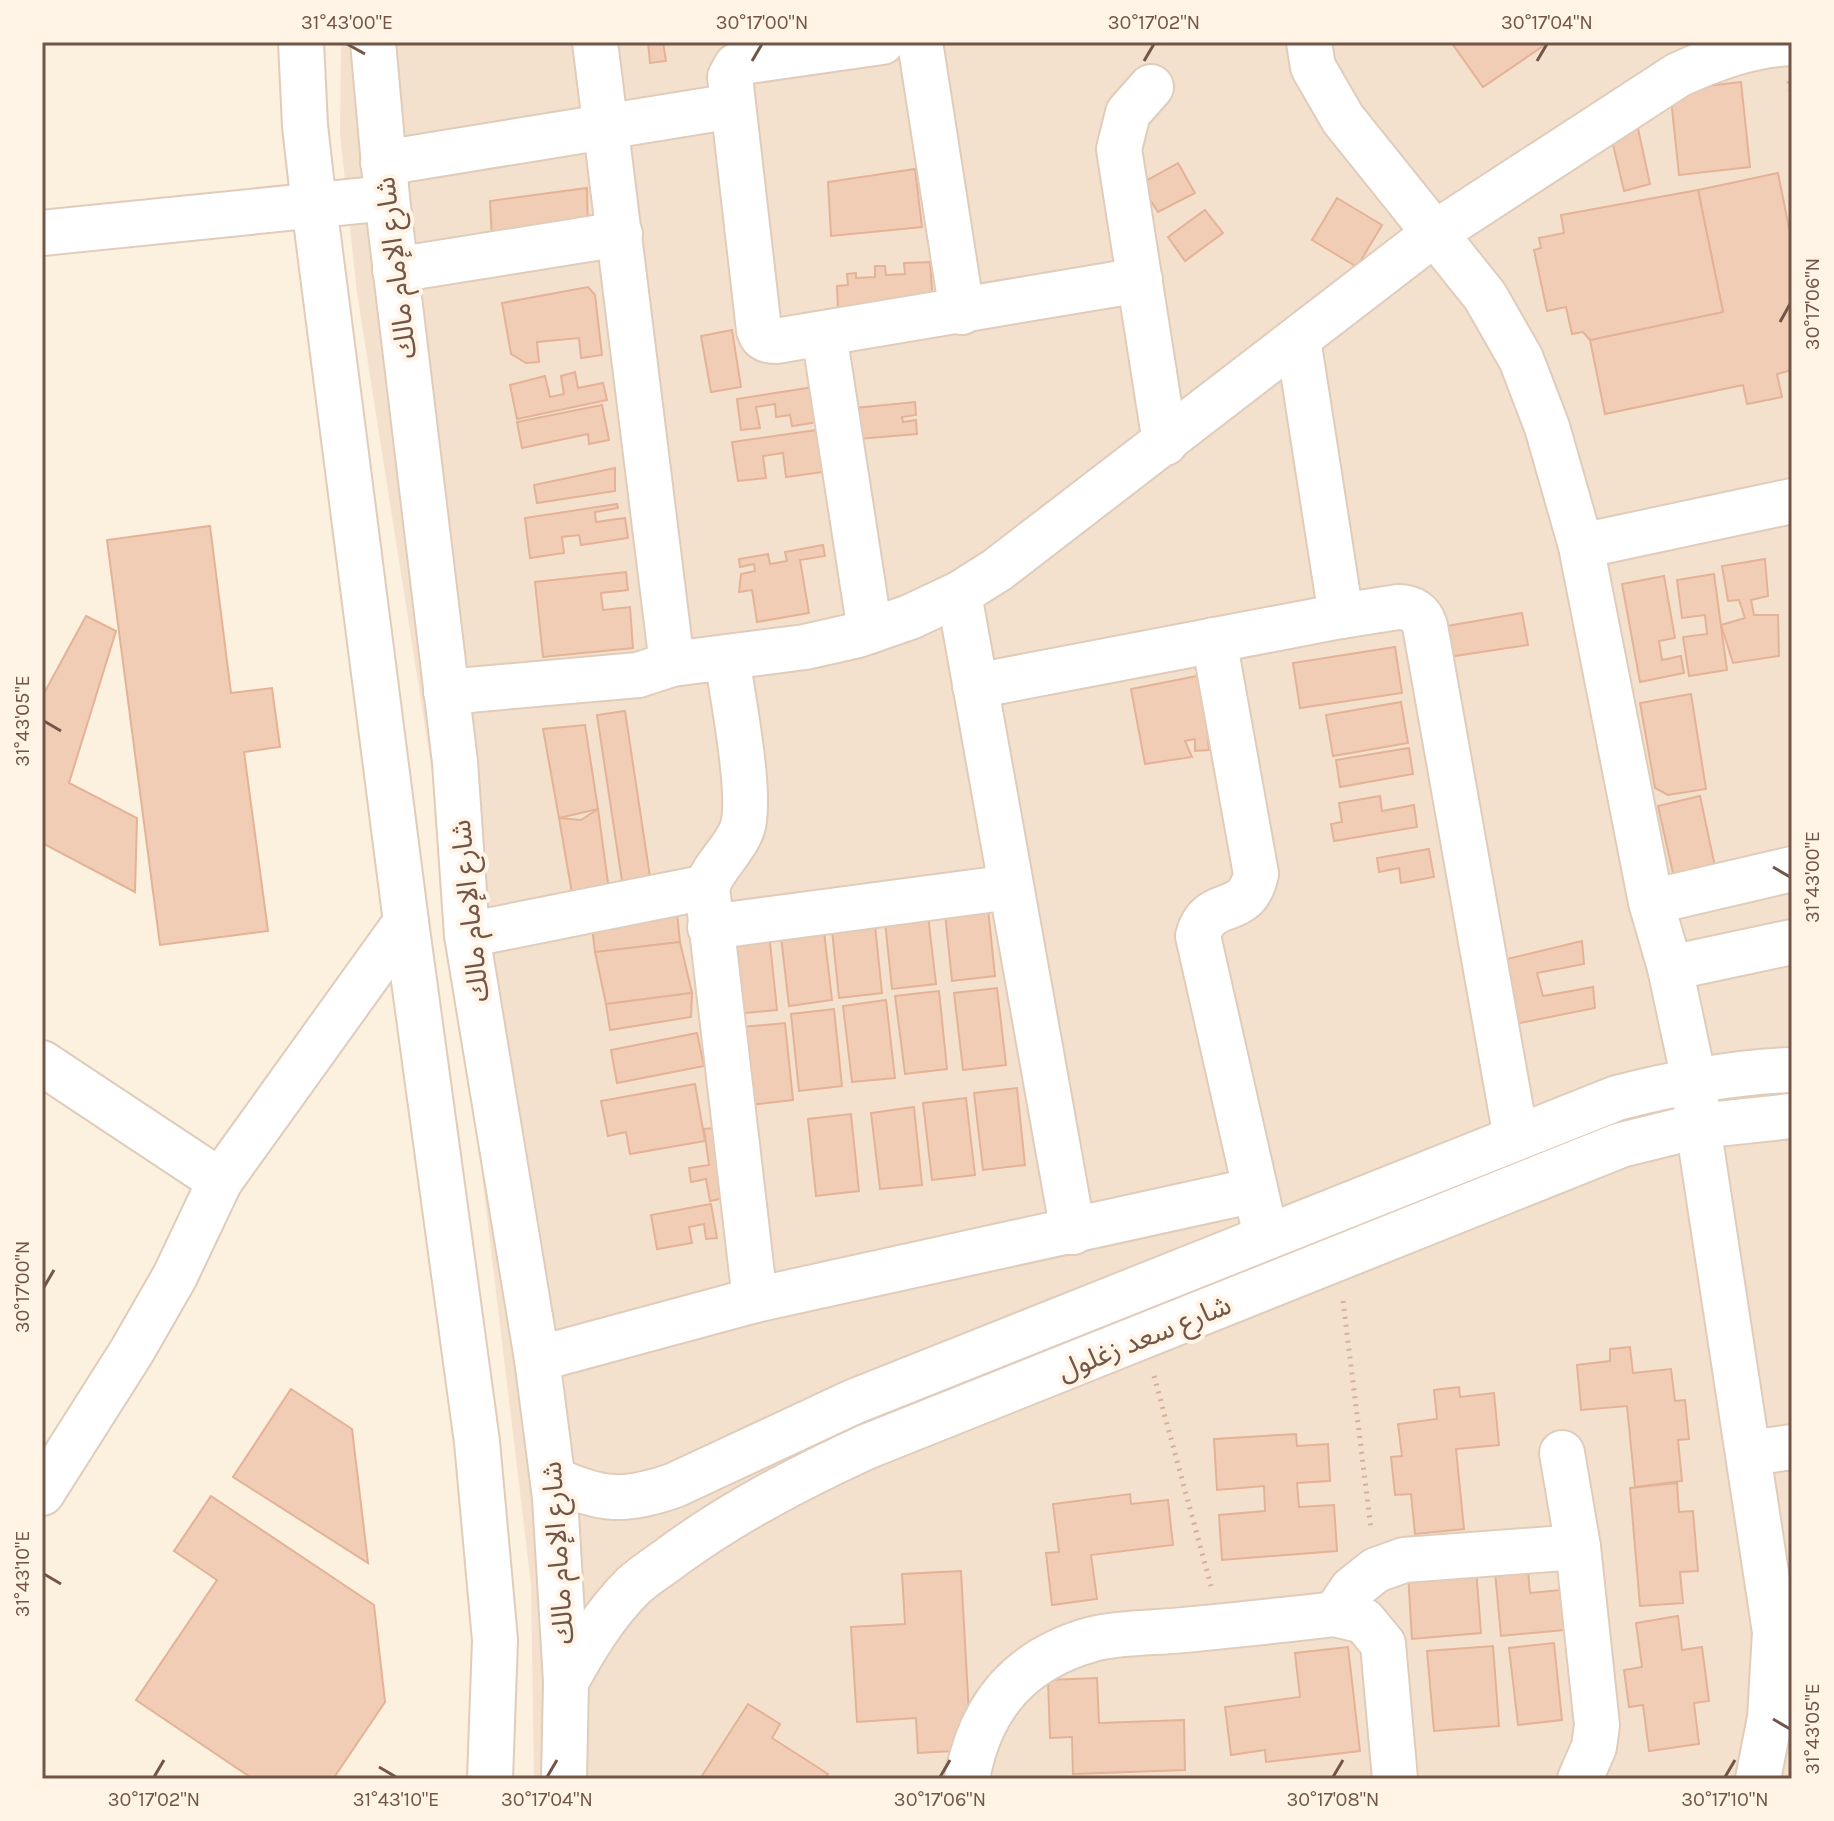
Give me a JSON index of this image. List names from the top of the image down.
{
  "streets": {
    "street": ["شارع الإمام مالك", "شارع سعد زغلول"]
  },
  "crossings": [
    ["شارع الإمام مالك", "شارع سعد زغلول"]
  ],
  "coordinates": [
    "31°43'00\"E",
    "30°17'00\"N",
    "30°17'02\"N",
    "30°17'04\"N",
    "30°17'06\"N",
    "31°43'05\"E",
    "31°43'10\"E",
    "30°17'08\"N",
    "30°17'10\"N"
  ]
}
